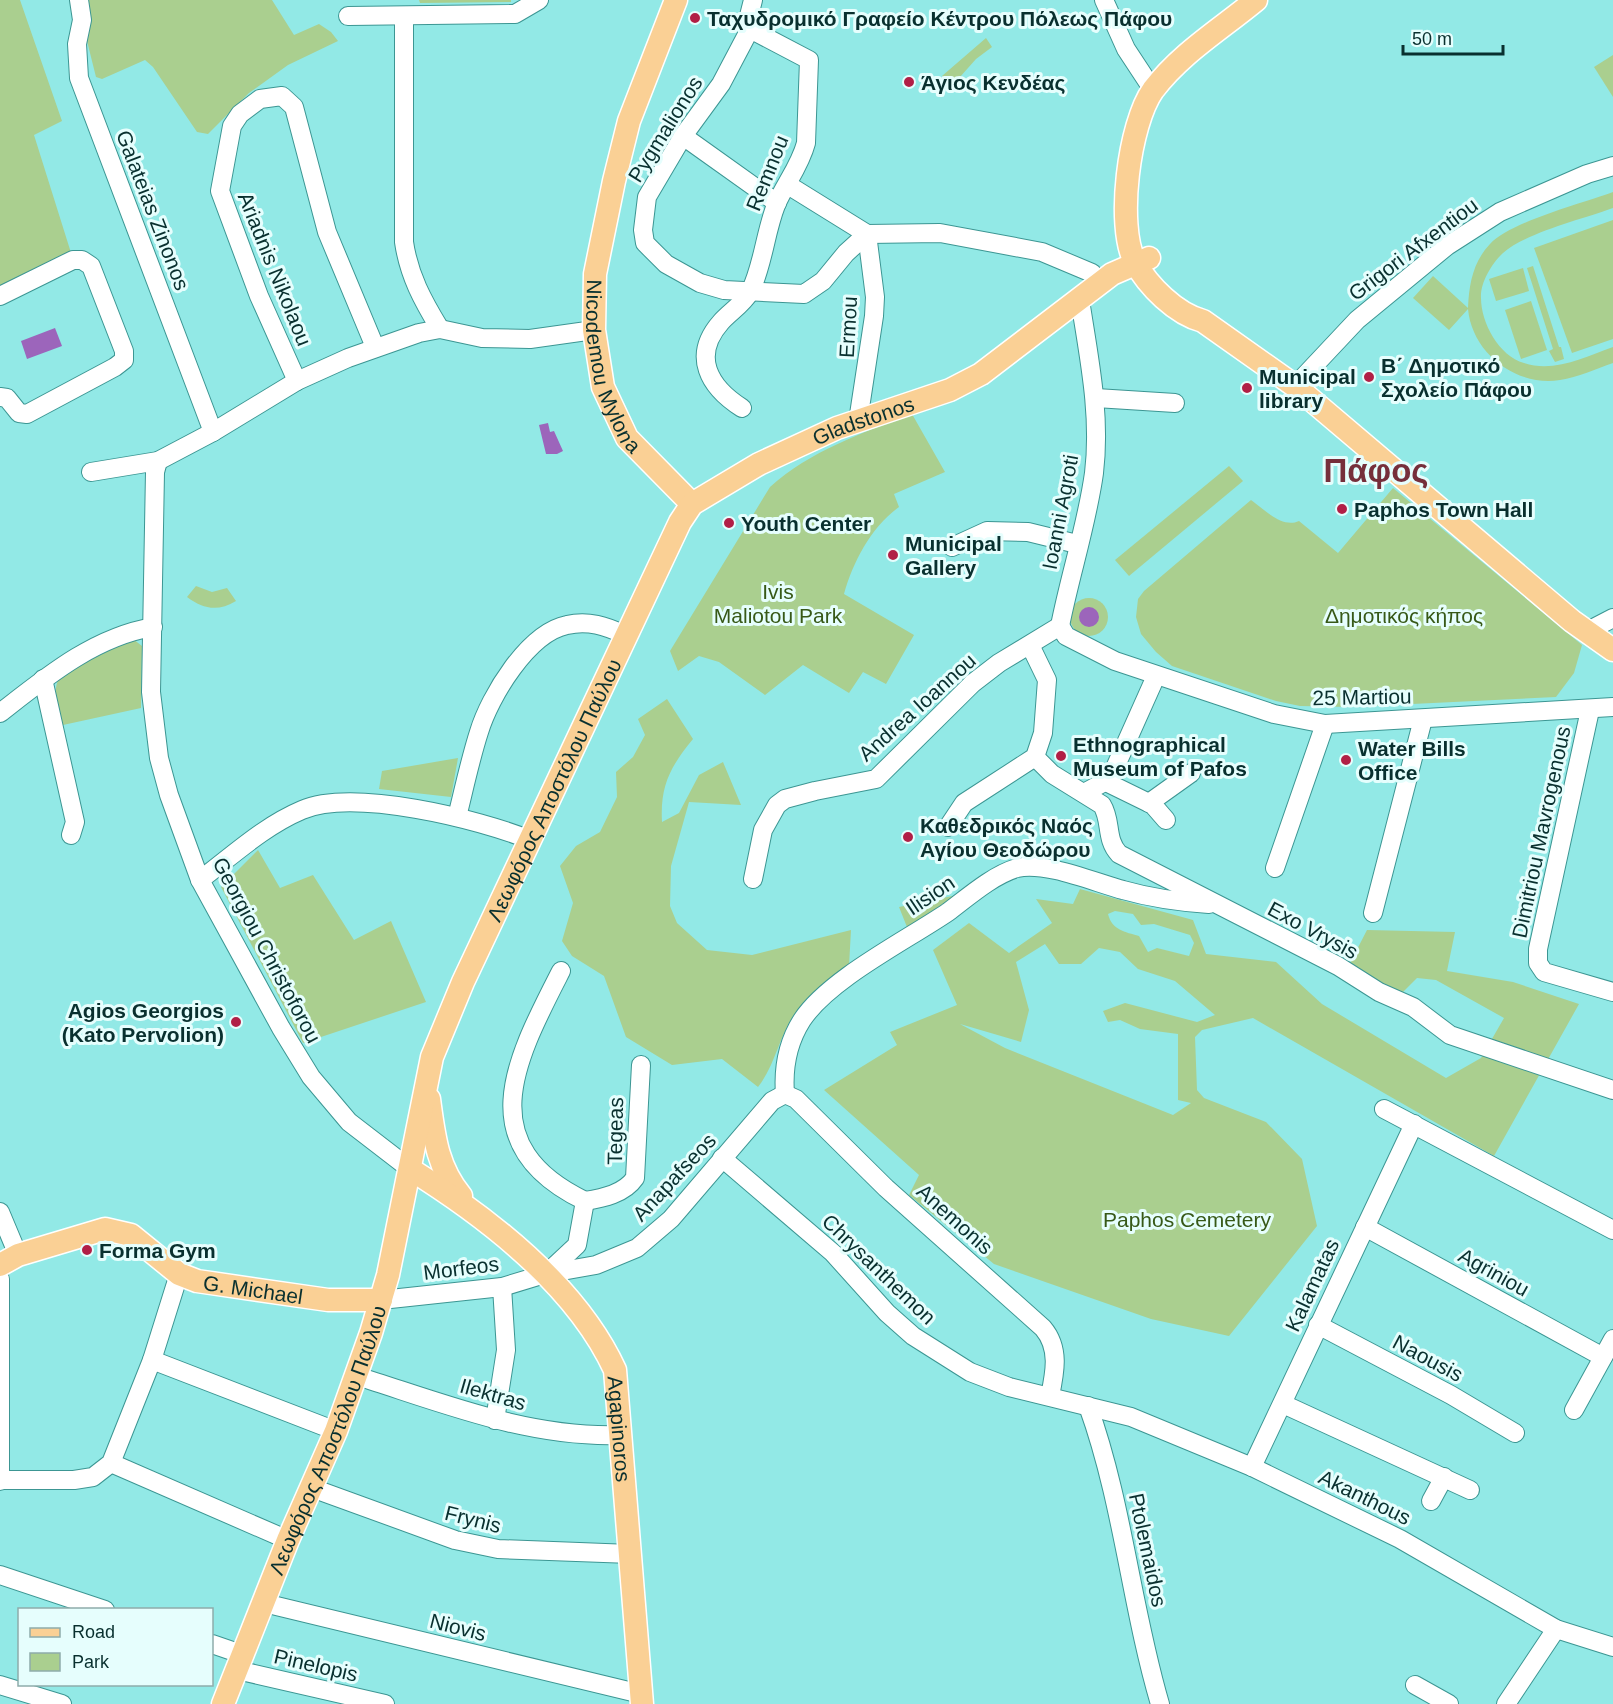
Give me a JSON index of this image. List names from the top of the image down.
{
  "streets": {
    "main road": [
      "Nicodemou Mylona",
      "Gladstonos",
      "Λεωφόρος Αποστόλου Παύλου",
      "G. Michael",
      "Agapinoros"
    ],
    "street": [
      "Pygmalionos",
      "Remnou",
      "Galateias Zinonos",
      "Grigori Afxentiou",
      "Ariadnis Nikolaou",
      "Ermou",
      "Ioanni Agroti",
      "25 Martiou",
      "Andrea Ioannou",
      "Dimitriou Mavrogenous",
      "Ilision",
      "Exo Vrysis",
      "Georgiou Christoforou",
      "Tegeas",
      "Anapafseos",
      "Anemonis",
      "Morfeos",
      "Chrysanthemon",
      "Agriniou",
      "Kalamatas",
      "Naousis",
      "Ilektras",
      "Akanthous",
      "Frynis",
      "Ptolemaidos",
      "Niovis",
      "Pinelopis"
    ]
  },
  "crossings": [
    ["Pygmalionos", "Remnou"],
    ["Ermou", "Gladstonos"],
    ["Nicodemou Mylona", "Gladstonos"],
    ["Nicodemou Mylona", "Λεωφόρος Αποστόλου Παύλου"],
    ["Gladstonos", "Ioanni Agroti"],
    ["Gladstonos", "Λεωφόρος Αποστόλου Παύλου"],
    ["Ioanni Agroti", "25 Martiou"],
    ["Ioanni Agroti", "Andrea Ioannou"],
    ["25 Martiou", "Andrea Ioannou"],
    ["25 Martiou", "Dimitriou Mavrogenous"],
    ["Λεωφόρος Αποστόλου Παύλου", "Georgiou Christoforou"],
    ["Λεωφόρος Αποστόλου Παύλου", "Morfeos"],
    ["Λεωφόρος Αποστόλου Παύλου", "G. Michael"],
    ["Λεωφόρος Αποστόλου Παύλου", "Ilektras"],
    ["Λεωφόρος Αποστόλου Παύλου", "Frynis"],
    ["Λεωφόρος Αποστόλου Παύλου", "Niovis"],
    ["Λεωφόρος Αποστόλου Παύλου", "Pinelopis"],
    ["Ilision", "Exo Vrysis"],
    ["Ilision", "Anapafseos"],
    ["Ilision", "Anemonis"],
    ["Anapafseos", "Anemonis"],
    ["Anapafseos", "Morfeos"],
    ["Anapafseos", "Chrysanthemon"],
    ["Anapafseos", "Agapinoros"],
    ["Anemonis", "Chrysanthemon"],
    ["Morfeos", "G. Michael"],
    ["Morfeos", "Agapinoros"],
    ["Chrysanthemon", "Akanthous"],
    ["Chrysanthemon", "Ptolemaidos"],
    ["Agriniou", "Kalamatas"],
    ["Kalamatas", "Naousis"],
    ["Kalamatas", "Akanthous"],
    ["Ilektras", "Agapinoros"],
    ["Agapinoros", "Frynis"],
    ["Agapinoros", "Niovis"],
    ["Akanthous", "Ptolemaidos"]
  ],
  "districts": ["Πάφος"],
  "parks": ["Ivis Maliotou Park", "Δημοτικός κήπος", "Paphos Cemetery"],
  "places": [
    "Ταχυδρομικό Γραφείο Κέντρου Πόλεως Πάφου",
    "Άγιος Κενδέας",
    "Β΄ Δημοτικό Σχολείο Πάφου",
    "Municipal library",
    "Paphos Town Hall",
    "Youth Center",
    "Municipal Gallery",
    "Ethnographical Museum of Pafos",
    "Water Bills Office",
    "Καθεδρικός Ναός Αγίου Θεοδώρου",
    "Agios Georgios (Kato Pervolion)",
    "Forma Gym"
  ],
  "legend": ["Road", "Park"],
  "scale_bar": "50 m"
}
